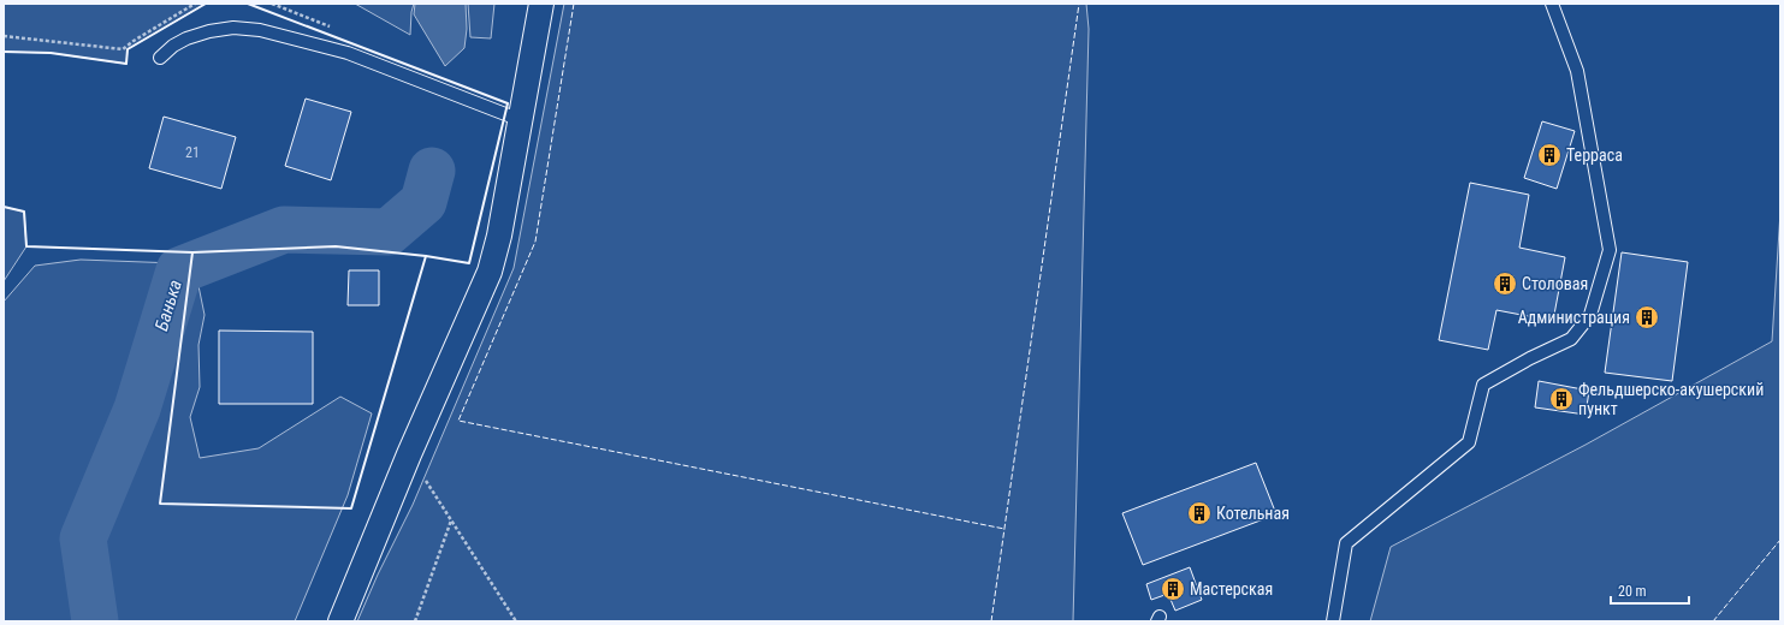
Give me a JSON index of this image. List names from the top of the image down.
{
  "water": ["Банька"],
  "places": {
    "building": [
      "Терраса",
      "Столовая",
      "Администрация",
      "Фельдшерско-акушерский пункт",
      "Котельная",
      "Мастерская"
    ]
  },
  "house_numbers": ["21"],
  "scale_bar": "20 m"
}
